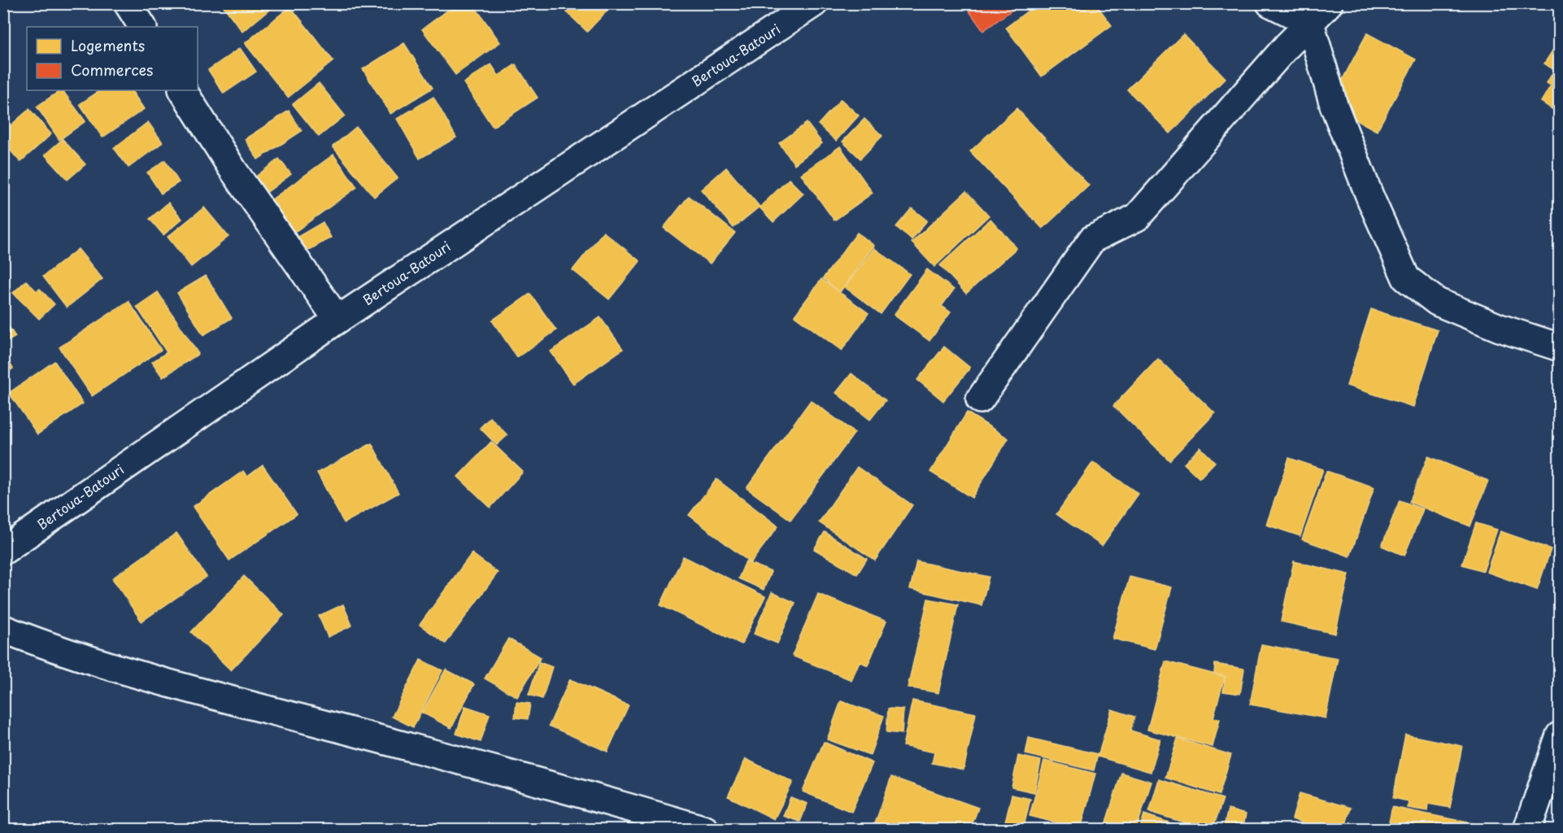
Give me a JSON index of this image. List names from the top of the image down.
{
  "streets": {
    "main road": ["Bertoua-Batouri"]
  },
  "legend": ["Logements", "Commerces"]
}
